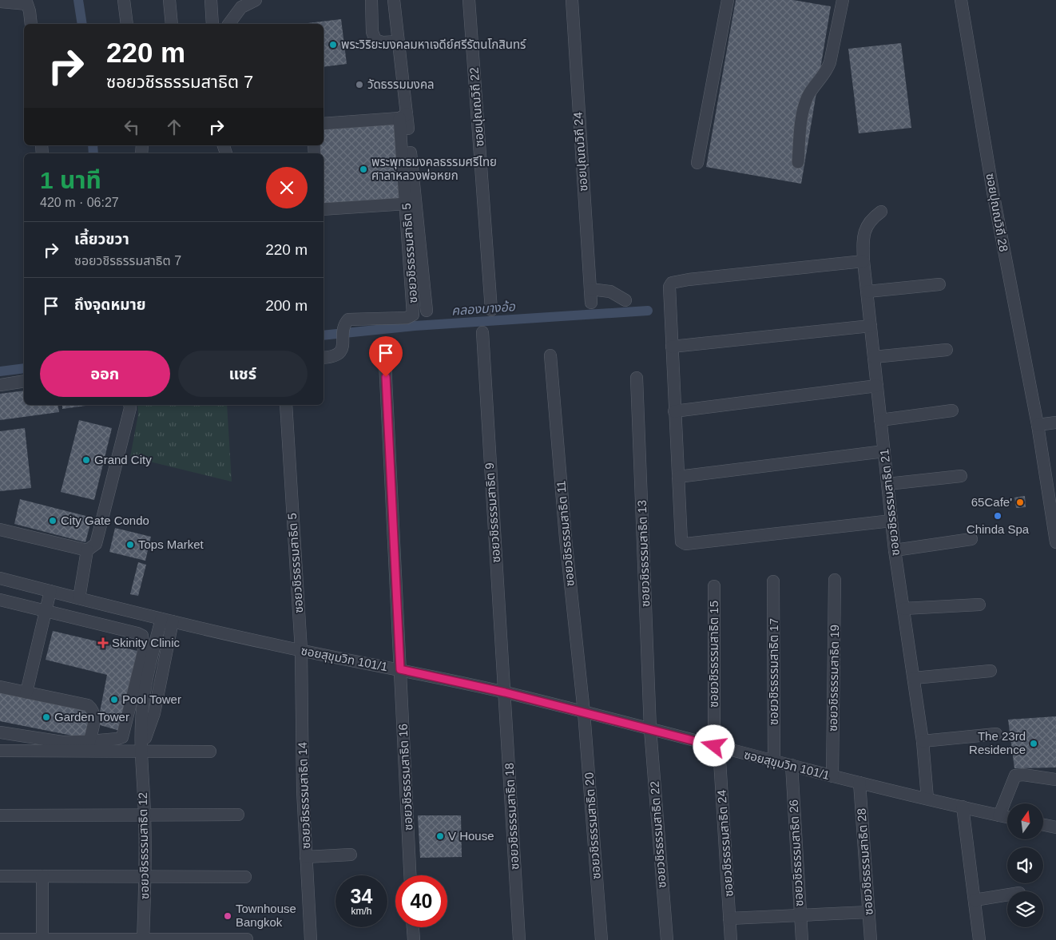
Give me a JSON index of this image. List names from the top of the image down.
{
  "streets": {
    "street": [
      "ซอยปุณณวิถี 22",
      "ซอยปุณณวิถี 24",
      "ซอยปุณณวิถี 28",
      "ซอยวชิรธรรมสาธิต 5",
      "ซอยวชิรธรรมสาธิต 21",
      "ซอยวชิรธรรมสาธิต 9",
      "ซอยวชิรธรรมสาธิต 11",
      "ซอยวชิรธรรมสาธิต 13",
      "ซอยวชิรธรรมสาธิต 15",
      "ซอยสุขุมวิท 101/1",
      "ซอยวชิรธรรมสาธิต 17",
      "ซอยวชิรธรรมสาธิต 19",
      "ซอยวชิรธรรมสาธิต 16",
      "ซอยวชิรธรรมสาธิต 14",
      "ซอยวชิรธรรมสาธิต 18",
      "ซอยวชิรธรรมสาธิต 20",
      "ซอยวชิรธรรมสาธิต 22",
      "ซอยวชิรธรรมสาธิต 24",
      "ซอยวชิรธรรมสาธิต 12",
      "ซอยวชิรธรรมสาธิต 26",
      "ซอยวชิรธรรมสาธิต 28"
    ]
  },
  "crossings": [
    ["ซอยวชิรธรรมสาธิต 5", "ซอยสุขุมวิท 101/1"],
    ["ซอยวชิรธรรมสาธิต 5", "ซอยวชิรธรรมสาธิต 14"],
    ["ซอยวชิรธรรมสาธิต 21", "ซอยสุขุมวิท 101/1"],
    ["ซอยวชิรธรรมสาธิต 9", "ซอยสุขุมวิท 101/1"],
    ["ซอยวชิรธรรมสาธิต 9", "ซอยวชิรธรรมสาธิต 18"],
    ["ซอยวชิรธรรมสาธิต 11", "ซอยสุขุมวิท 101/1"],
    ["ซอยวชิรธรรมสาธิต 11", "ซอยวชิรธรรมสาธิต 20"],
    ["ซอยวชิรธรรมสาธิต 13", "ซอยสุขุมวิท 101/1"],
    ["ซอยวชิรธรรมสาธิต 13", "ซอยวชิรธรรมสาธิต 22"],
    ["ซอยวชิรธรรมสาธิต 15", "ซอยสุขุมวิท 101/1"],
    ["ซอยวชิรธรรมสาธิต 15", "ซอยวชิรธรรมสาธิต 24"],
    ["ซอยสุขุมวิท 101/1", "ซอยวชิรธรรมสาธิต 17"],
    ["ซอยสุขุมวิท 101/1", "ซอยวชิรธรรมสาธิต 19"],
    ["ซอยสุขุมวิท 101/1", "ซอยวชิรธรรมสาธิต 16"],
    ["ซอยสุขุมวิท 101/1", "ซอยวชิรธรรมสาธิต 14"],
    ["ซอยสุขุมวิท 101/1", "ซอยวชิรธรรมสาธิต 18"],
    ["ซอยสุขุมวิท 101/1", "ซอยวชิรธรรมสาธิต 20"],
    ["ซอยสุขุมวิท 101/1", "ซอยวชิรธรรมสาธิต 22"],
    ["ซอยสุขุมวิท 101/1", "ซอยวชิรธรรมสาธิต 24"],
    ["ซอยสุขุมวิท 101/1", "ซอยวชิรธรรมสาธิต 12"],
    ["ซอยสุขุมวิท 101/1", "ซอยวชิรธรรมสาธิต 26"],
    ["ซอยสุขุมวิท 101/1", "ซอยวชิรธรรมสาธิต 28"]
  ],
  "water": ["คลองบางอ้อ"],
  "places": {
    "other": [
      "พระวิริยะมงคลมหาเจดีย์ศรีรัตนโกสินทร์",
      "วัดธรรมมงคล",
      "พระพุทธมงคลธรรมศรีไทย ศาลาหลวงพ่อหยก",
      "Grand City",
      "65Cafe'",
      "Chinda Spa",
      "City Gate Condo",
      "Tops Market",
      "Pool Tower",
      "Garden Tower",
      "The 23rd Residence",
      "V House",
      "Townhouse Bangkok"
    ],
    "health": ["Skinity Clinic"]
  },
  "north": "top",
  "page": {
    "turn": ["220 m", "ซอยวชิรธรรมสาธิต 7"],
    "heading": ["1 นาที", "420 m · 06:27"],
    "list": [
      {
        "name": "เลี้ยวขวา",
        "note": "ซอยวชิรธรรมสาธิต 7",
        "value": "220 m"
      },
      {
        "name": "ถึงจุดหมาย",
        "value": "200 m"
      }
    ],
    "buttons": ["ออก", "แชร์"],
    "speed": "34 km/h",
    "limit": "40"
  }
}
